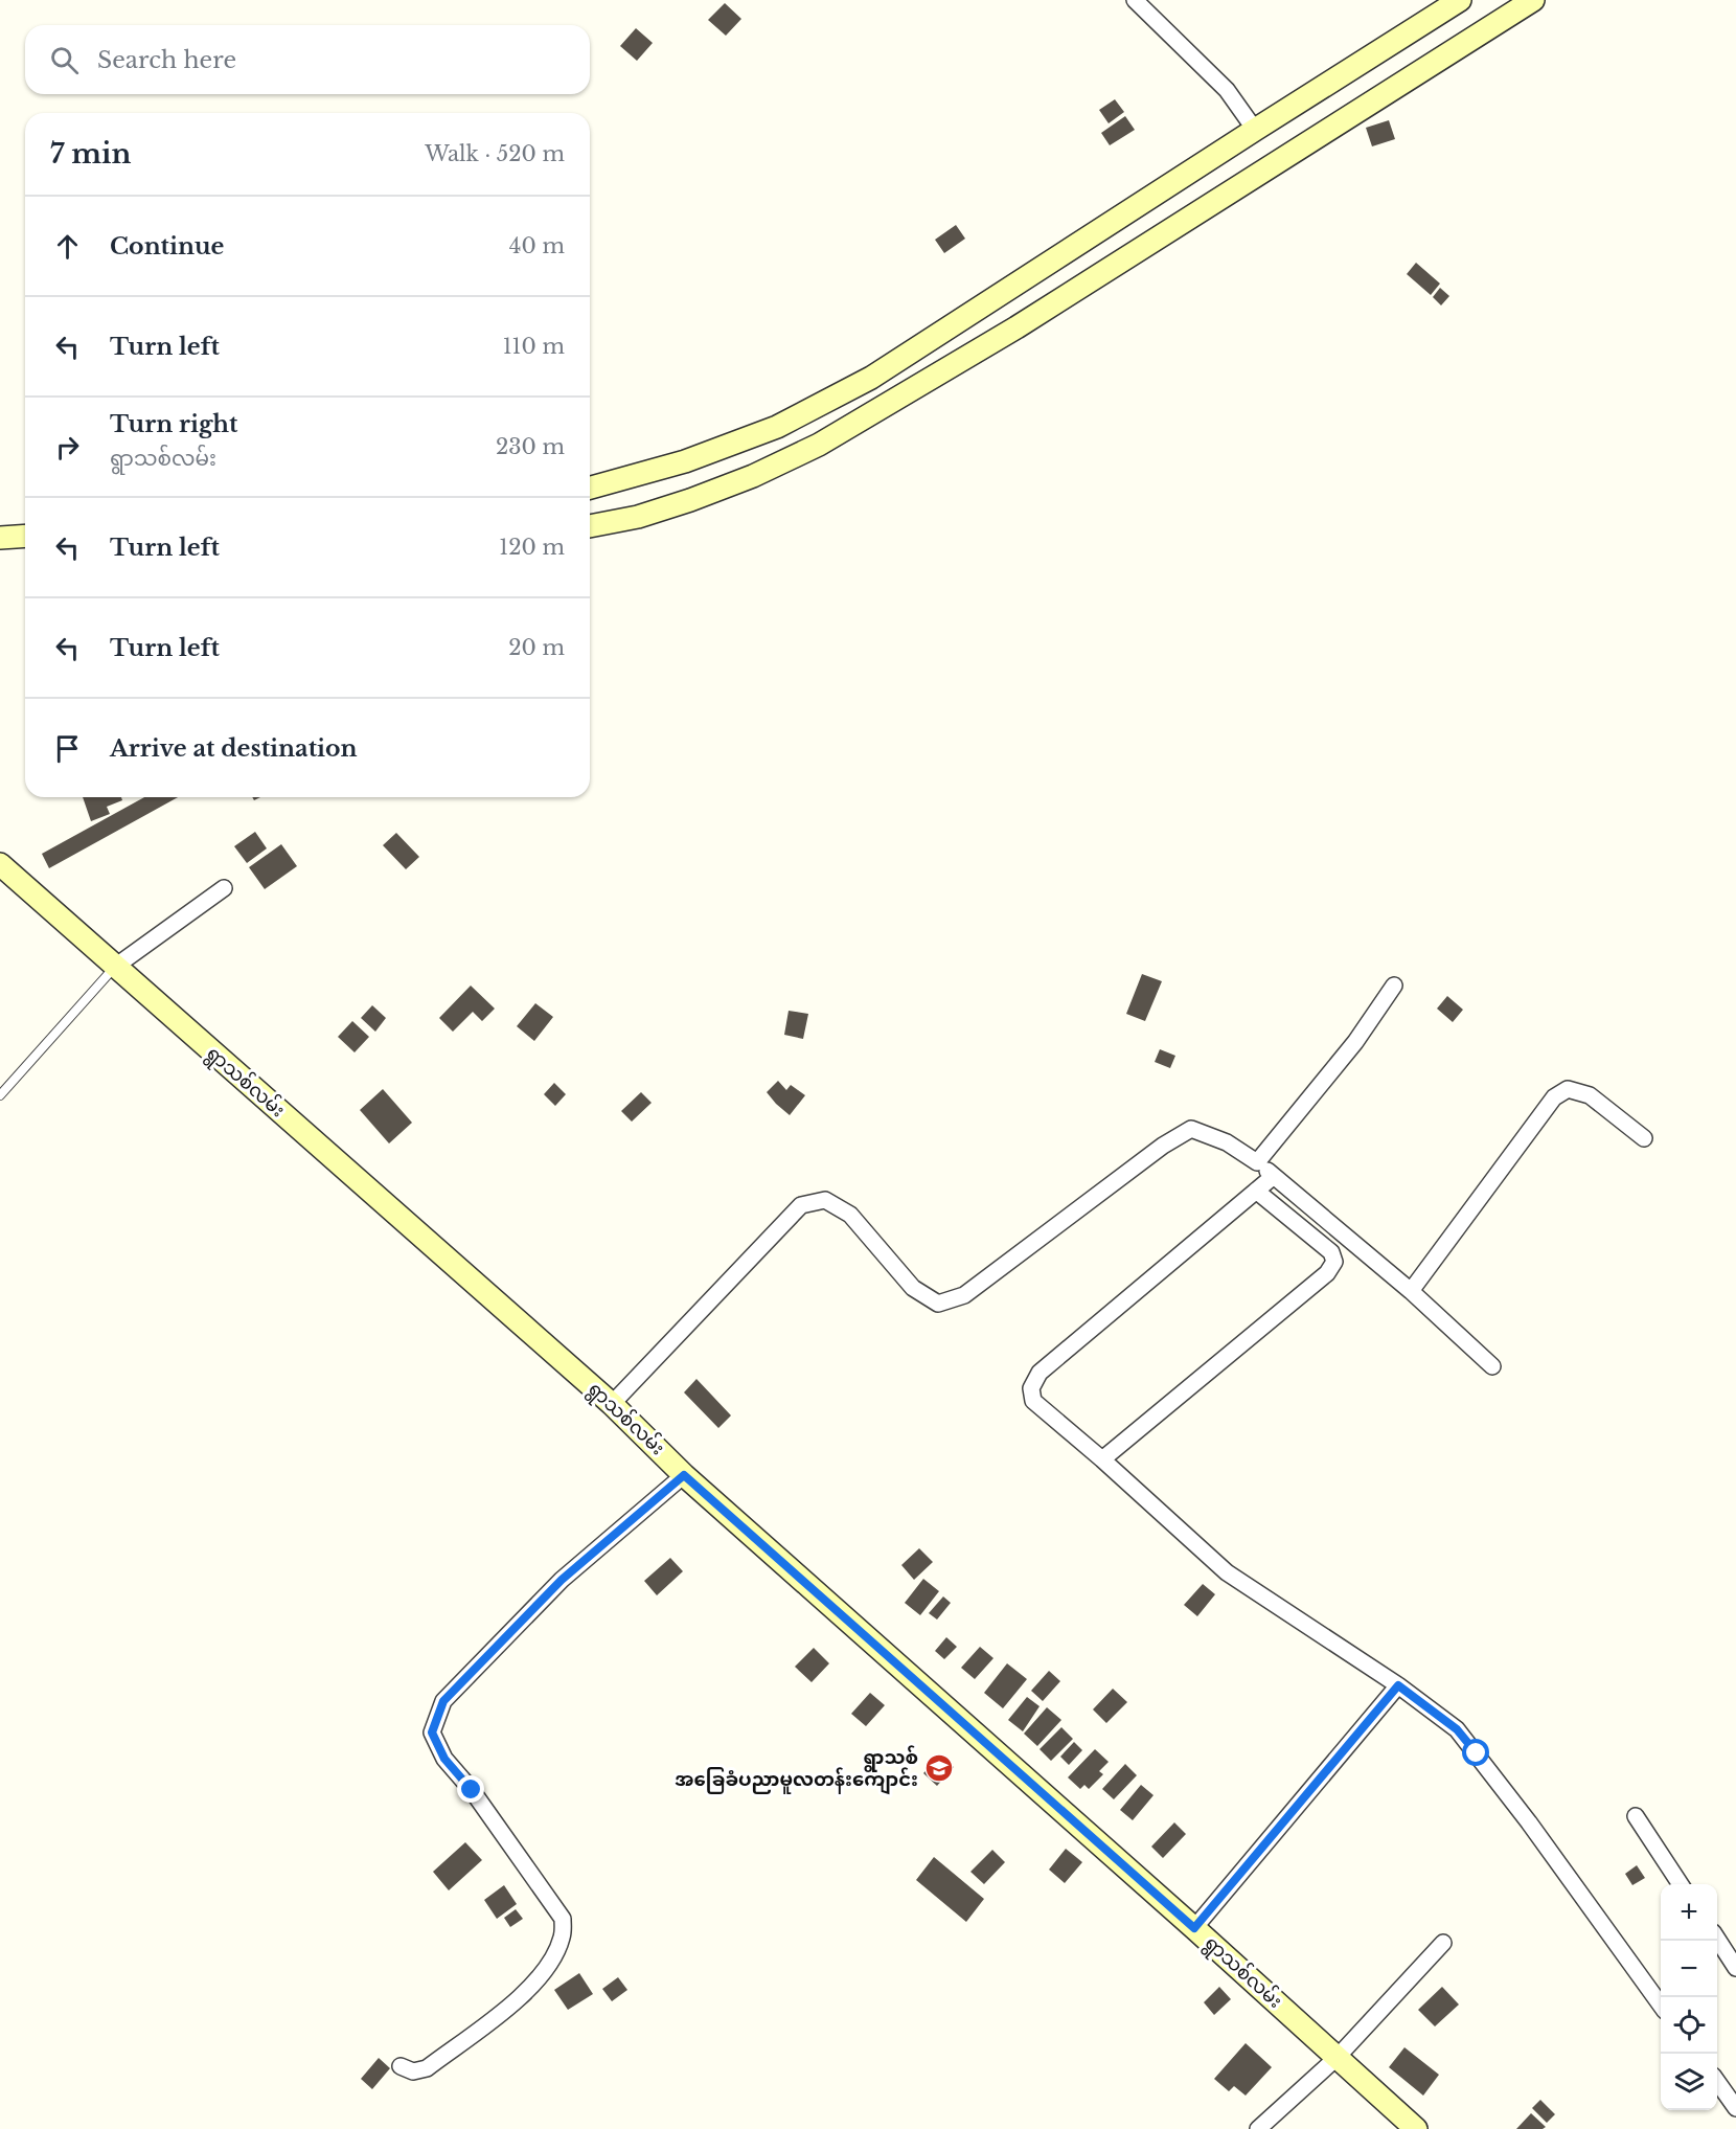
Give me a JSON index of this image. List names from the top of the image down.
{
  "streets": {
    "main road": ["ရွာသစ်လမ်း"]
  },
  "places": {
    "school or university": ["ရွာသစ် အခြေခံပညာမူလတန်းကျောင်း"]
  },
  "page": {
    "search": "Search here",
    "heading": ["7 min", "Walk · 520 m"],
    "list": [
      ["Continue", "40 m"],
      ["Turn left", "110 m"],
      ["Turn right", "ရွာသစ်လမ်း", "230 m"],
      ["Turn left", "120 m"],
      ["Turn left", "20 m"],
      "Arrive at destination"
    ],
    "map_buttons": ["+", "−"]
  }
}
